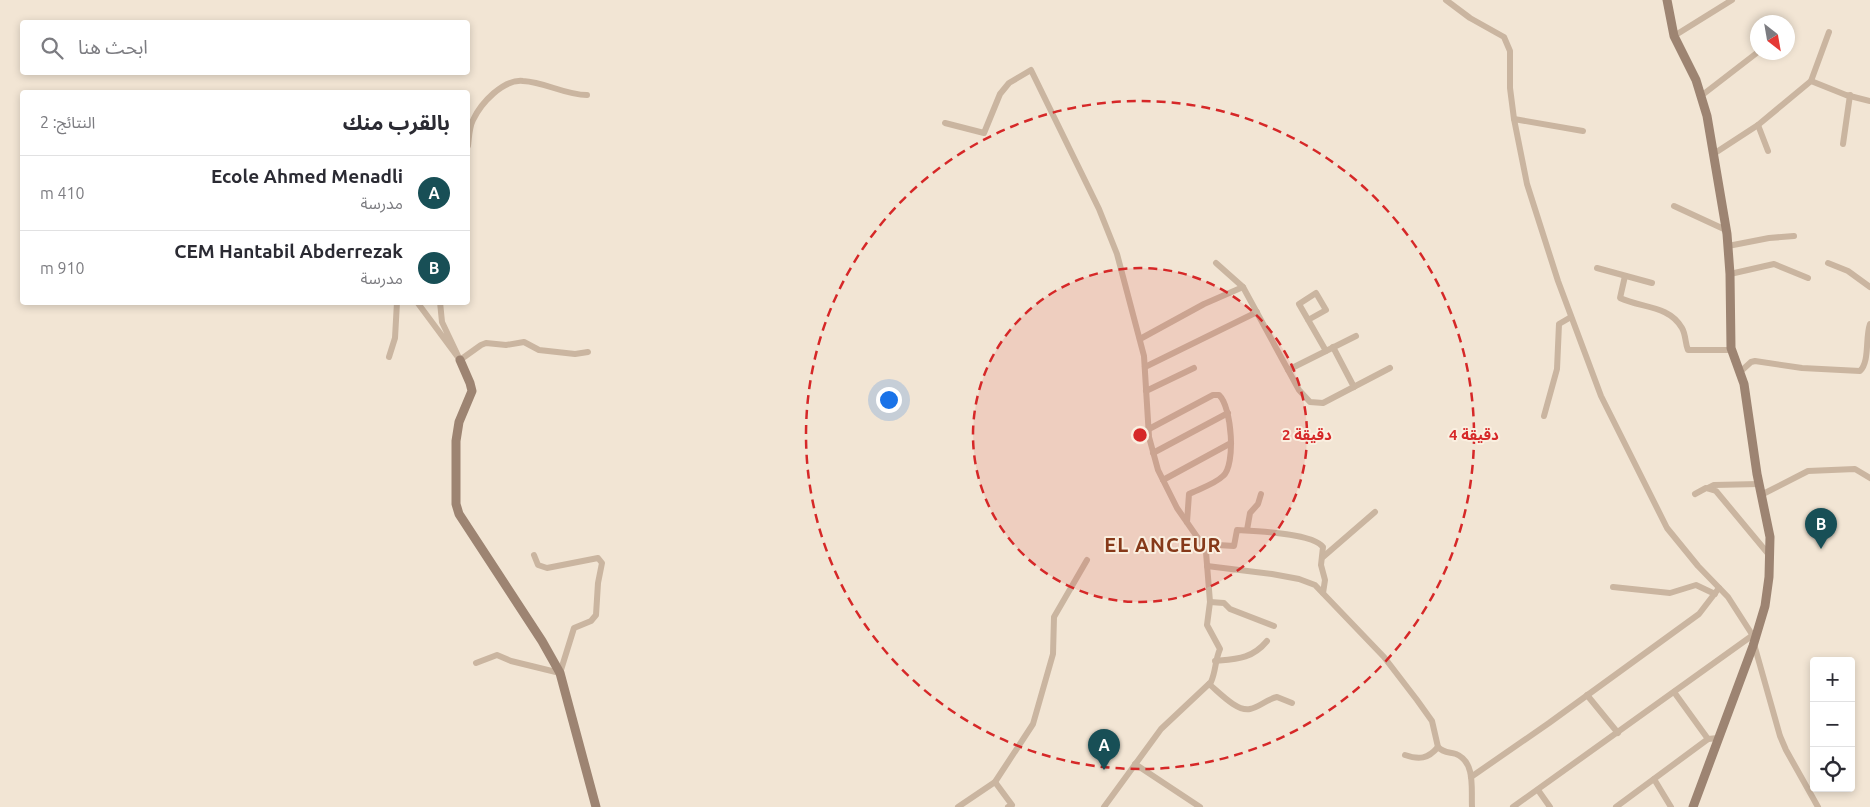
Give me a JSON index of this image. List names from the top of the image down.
{
  "districts": ["EL ANCEUR"],
  "north": "bottom right",
  "page": {
    "search": "ابحث هنا",
    "heading": ["بالقرب منك", "النتائج: 2"],
    "list": [
      {
        "mark": "A",
        "name": "Ecole Ahmed Menadli",
        "note": "مدرسة",
        "value": "410 m"
      },
      {
        "mark": "B",
        "name": "CEM Hantabil Abderrezak",
        "note": "مدرسة",
        "value": "910 m"
      }
    ],
    "pins": ["B", "A"],
    "map_buttons": ["+", "−"]
  },
  "rings": ["2 دقيقة", "4 دقيقة"]
}
